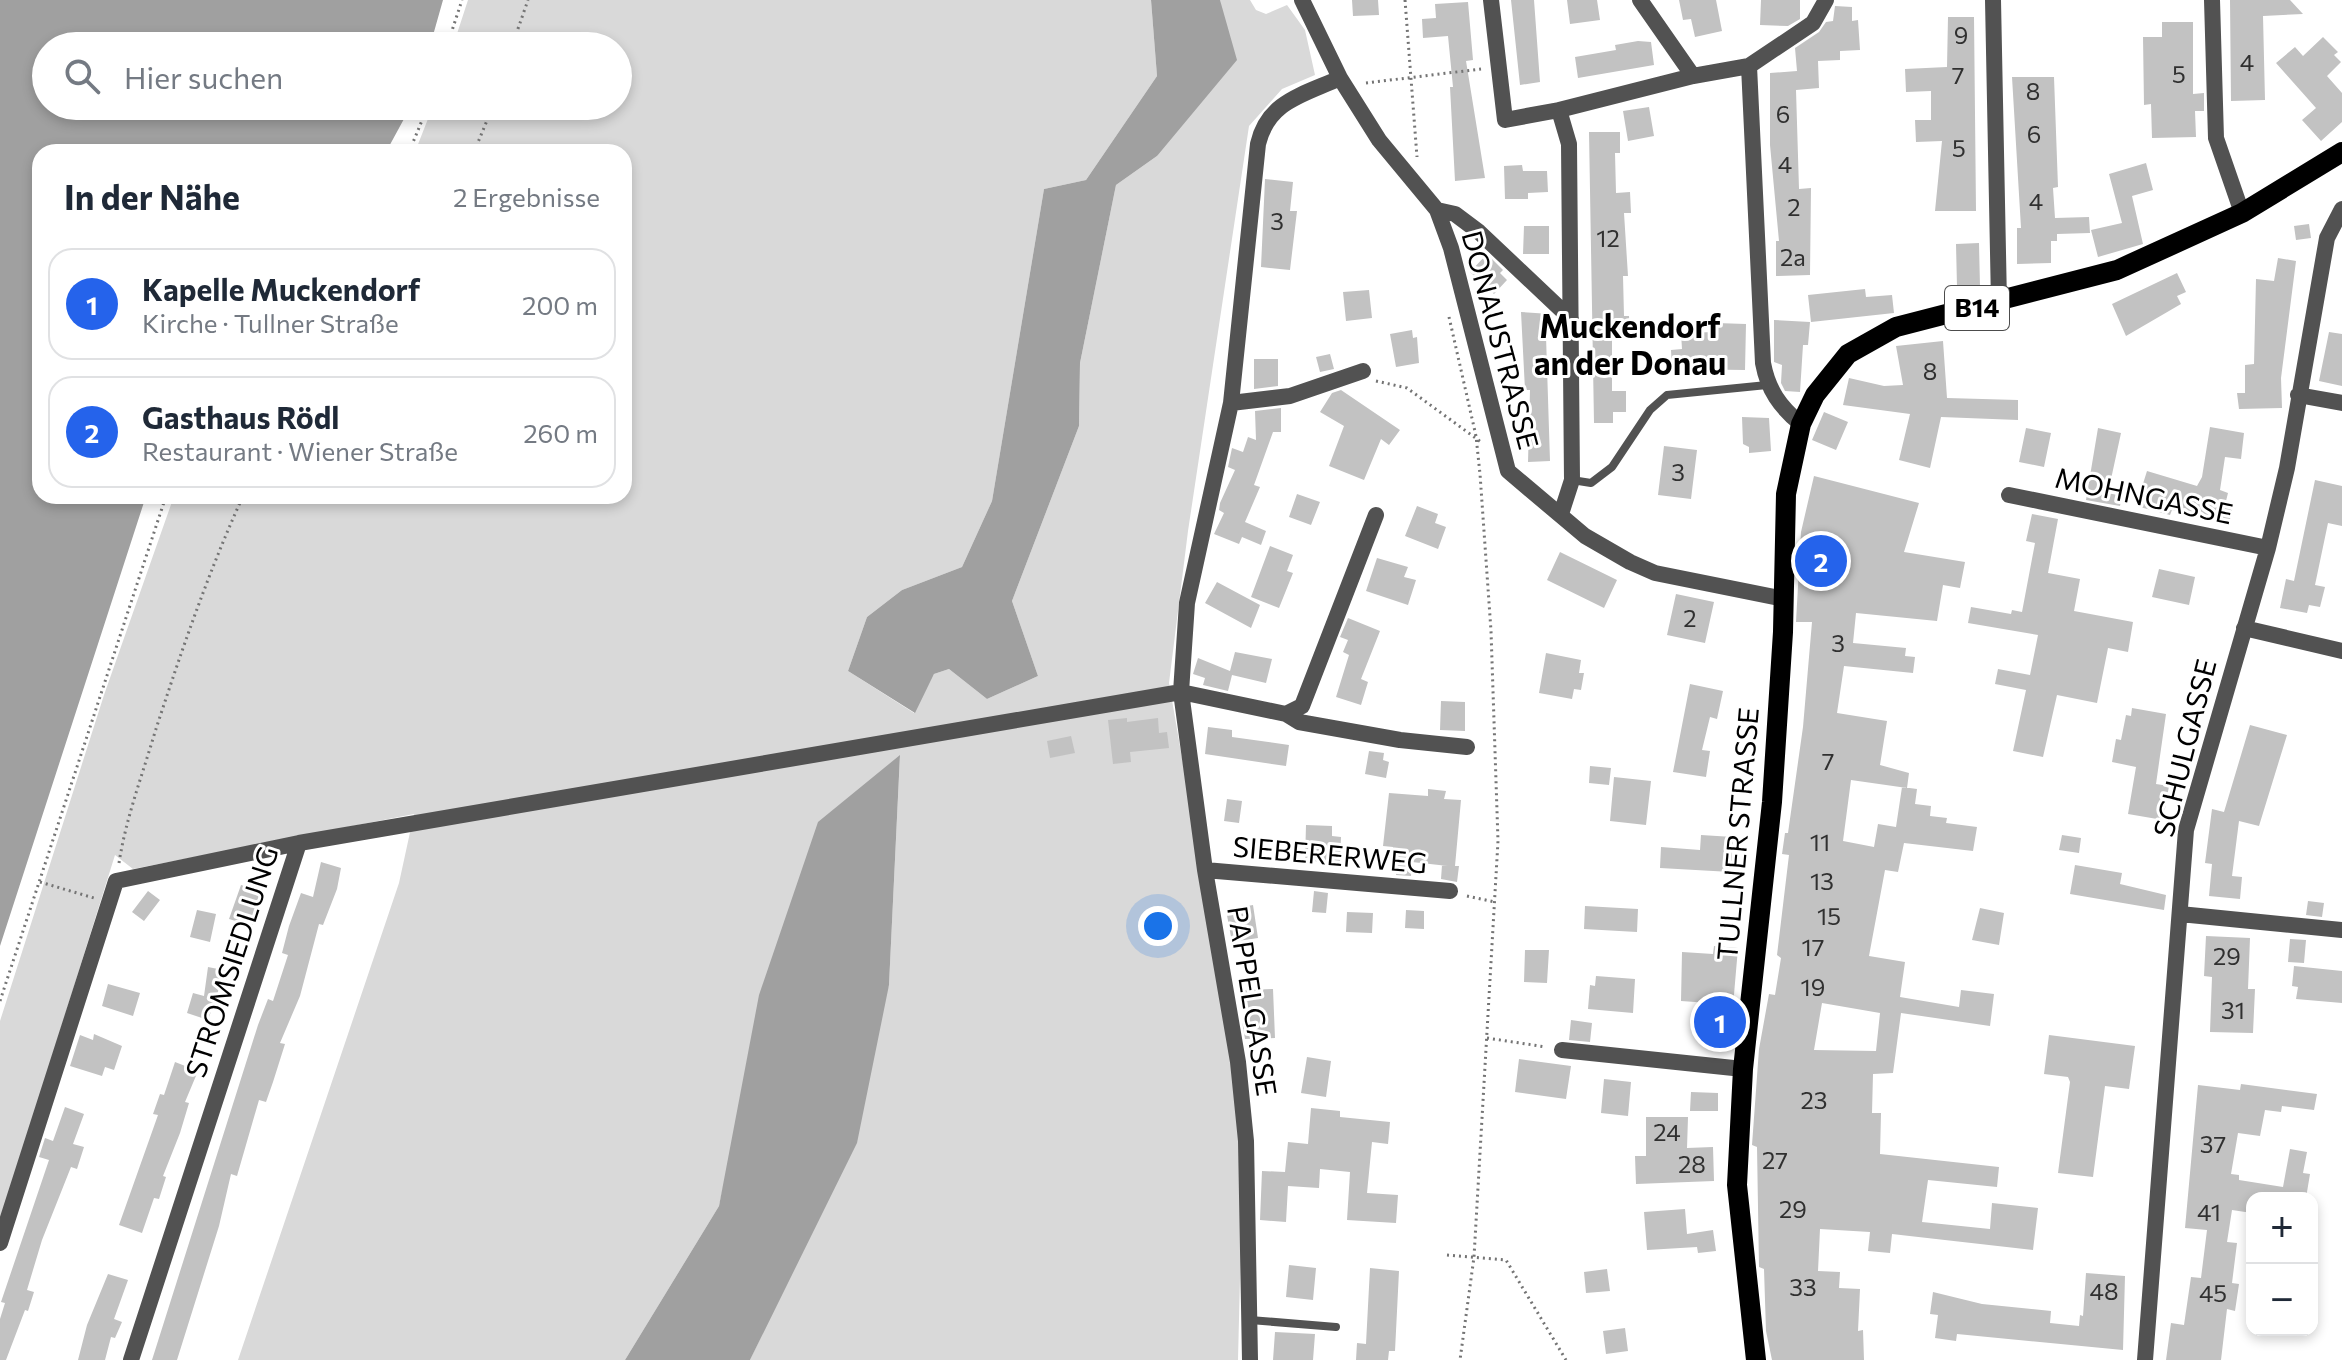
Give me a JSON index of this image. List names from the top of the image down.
{
  "streets": {
    "main road": ["B14", "TULLNER STRASSE"],
    "street": [
      "DONAUSTRASSE",
      "MOHNGASSE",
      "SCHULGASSE",
      "SIEBERERWEG",
      "STROMSIEDLUNG",
      "PAPPELGASSE"
    ]
  },
  "crossings": [
    ["B14", "DONAUSTRASSE"],
    ["B14", "TULLNER STRASSE"],
    ["DONAUSTRASSE", "TULLNER STRASSE"],
    ["DONAUSTRASSE", "PAPPELGASSE"],
    ["MOHNGASSE", "SCHULGASSE"],
    ["SIEBERERWEG", "PAPPELGASSE"]
  ],
  "districts": ["Muckendorf an der Donau"],
  "house_numbers": [
    "9",
    "4",
    "5",
    "7",
    "8",
    "6",
    "6",
    "5",
    "4",
    "4",
    "2",
    "3",
    "12",
    "2a",
    "8",
    "3",
    "2",
    "3",
    "7",
    "11",
    "13",
    "15",
    "17",
    "29",
    "19",
    "31",
    "23",
    "24",
    "37",
    "27",
    "28",
    "29",
    "41",
    "33",
    "48",
    "45"
  ],
  "page": {
    "search": "Hier suchen",
    "heading": ["In der Nähe", "2 Ergebnisse"],
    "list": [
      {
        "mark": "1",
        "name": "Kapelle Muckendorf",
        "note": "Kirche · Tullner Straße",
        "value": "200 m"
      },
      {
        "mark": "2",
        "name": "Gasthaus Rödl",
        "note": "Restaurant · Wiener Straße",
        "value": "260 m"
      }
    ],
    "pins": ["2", "1"],
    "map_buttons": ["+", "−"]
  }
}
